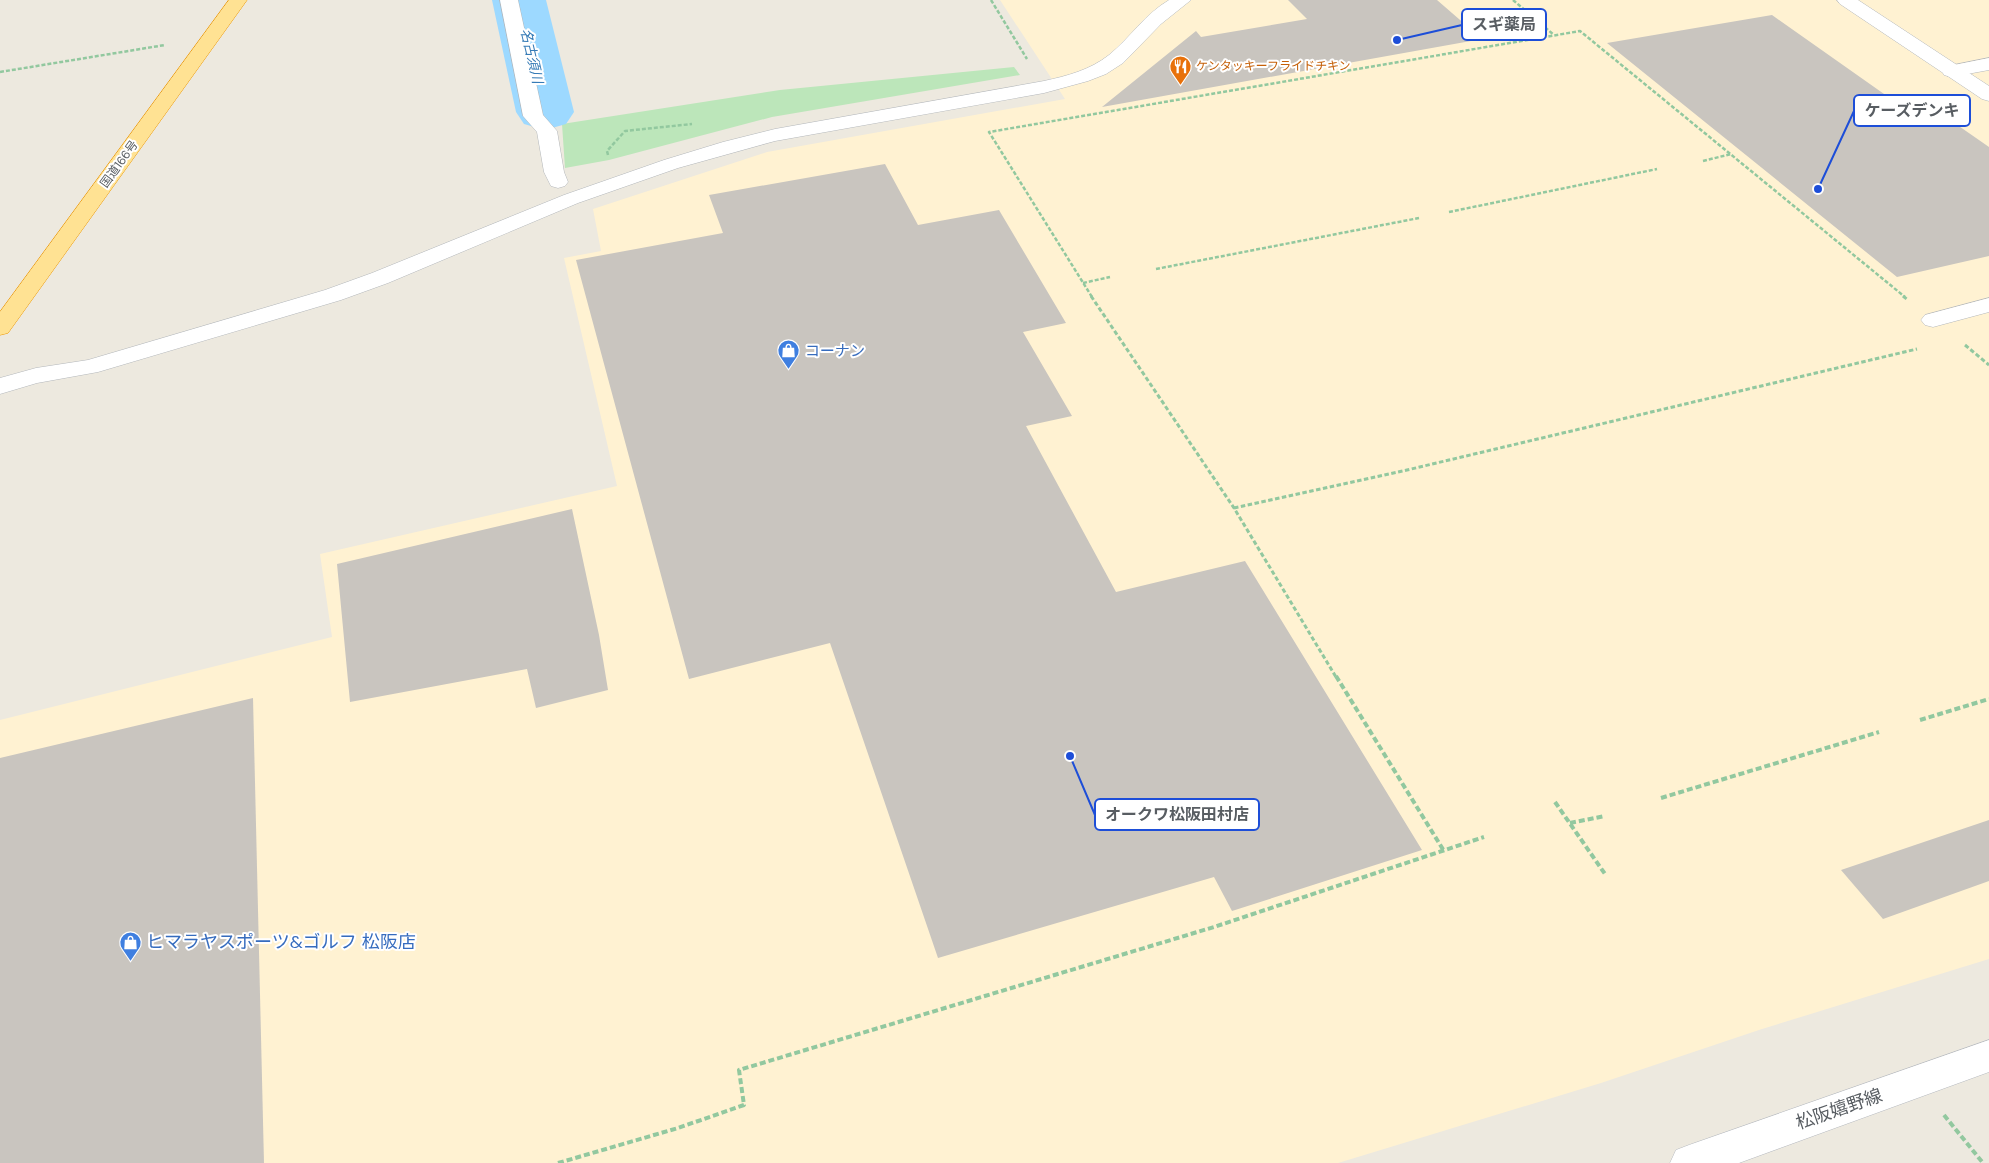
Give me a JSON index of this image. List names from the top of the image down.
{
  "streets": {
    "highway": ["国道166号"],
    "street": ["松阪嬉野線"]
  },
  "water": ["名古須川"],
  "places": {
    "other": ["スギ薬局", "ケーズデンキ", "オークワ松阪田村店"],
    "restaurant": ["ケンタッキーフライドチキン"],
    "shop": ["コーナン", "ヒマラヤスポーツ&ゴルフ 松阪店"]
  }
}
